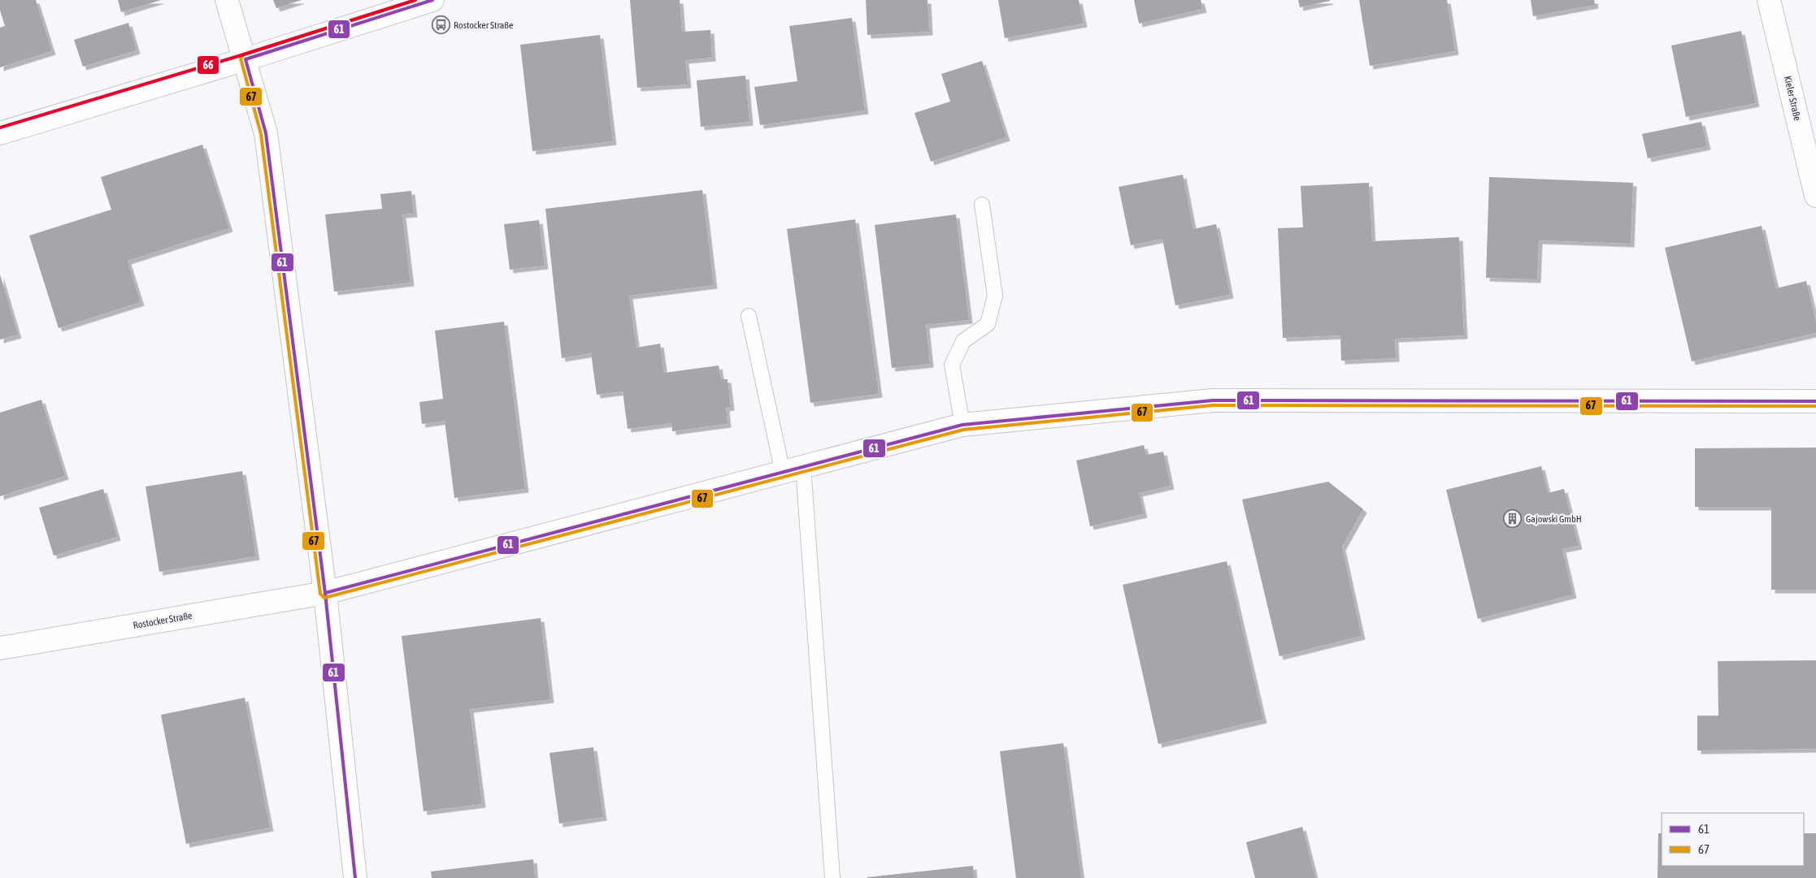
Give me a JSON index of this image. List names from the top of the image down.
{
  "streets": {
    "street": ["Kieler Straße", "Rostocker Straße"]
  },
  "places": {
    "bus stop": ["Rostocker Straße"],
    "building": ["Gajowski GmbH"]
  },
  "lines": ["transit line 61", "transit line 67", "transit line 66"],
  "legend": ["61", "67"]
}
